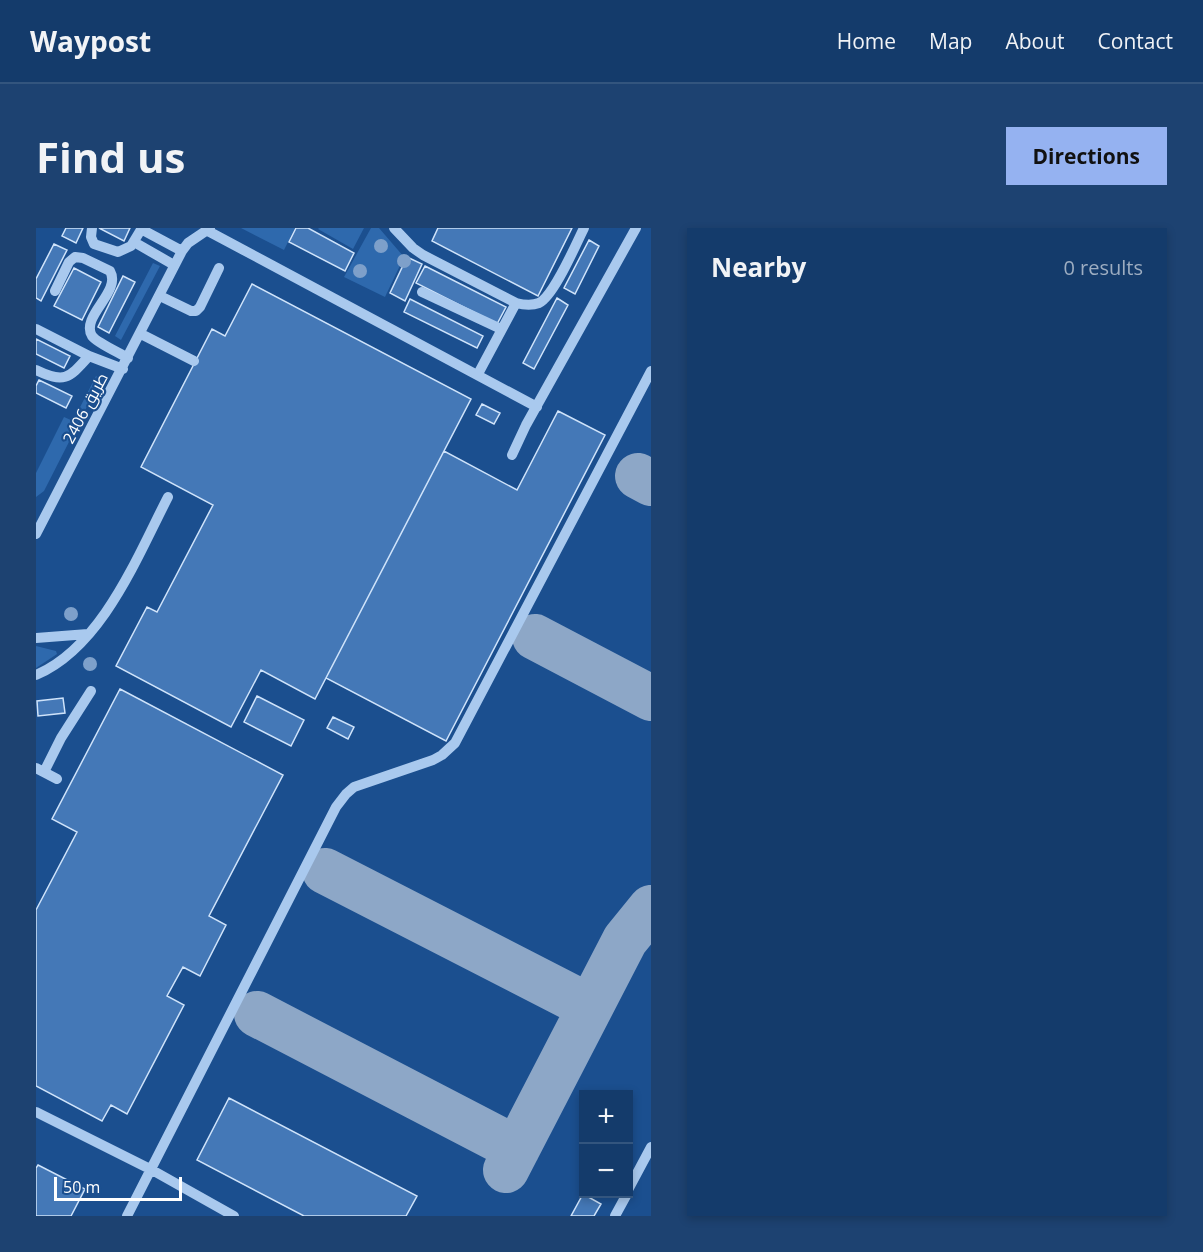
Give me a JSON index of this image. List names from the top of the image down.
{
  "streets": {
    "street": ["طريق 2406"]
  },
  "scale_bar": "50 m",
  "page": {
    "header": "Waypost",
    "nav": [
      "Home",
      "Map",
      "About",
      "Contact"
    ],
    "buttons": "Directions",
    "title": "Find us",
    "heading": ["Nearby", "0 results"],
    "map_buttons": ["+", "−"],
    "scale": "50 m"
  }
}
